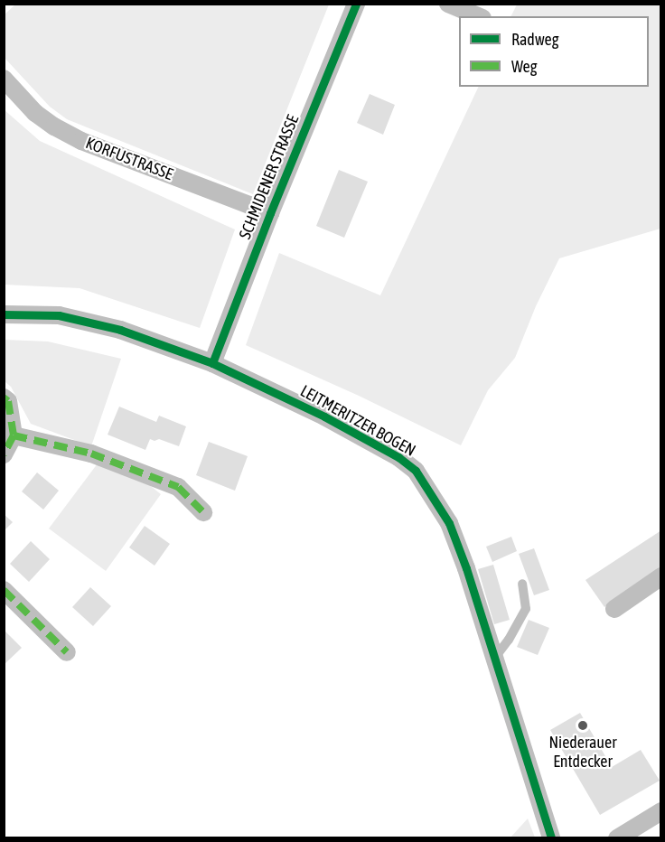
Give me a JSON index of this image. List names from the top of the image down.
{
  "streets": {
    "street": ["KORFUSTRASSE", "SCHMIDENER STRASSE", "LEITMERITZER BOGEN"]
  },
  "crossings": [
    ["KORFUSTRASSE", "SCHMIDENER STRASSE"],
    ["SCHMIDENER STRASSE", "LEITMERITZER BOGEN"]
  ],
  "places": ["Niederauer Entdecker"],
  "legend": ["Radweg", "Weg"]
}
